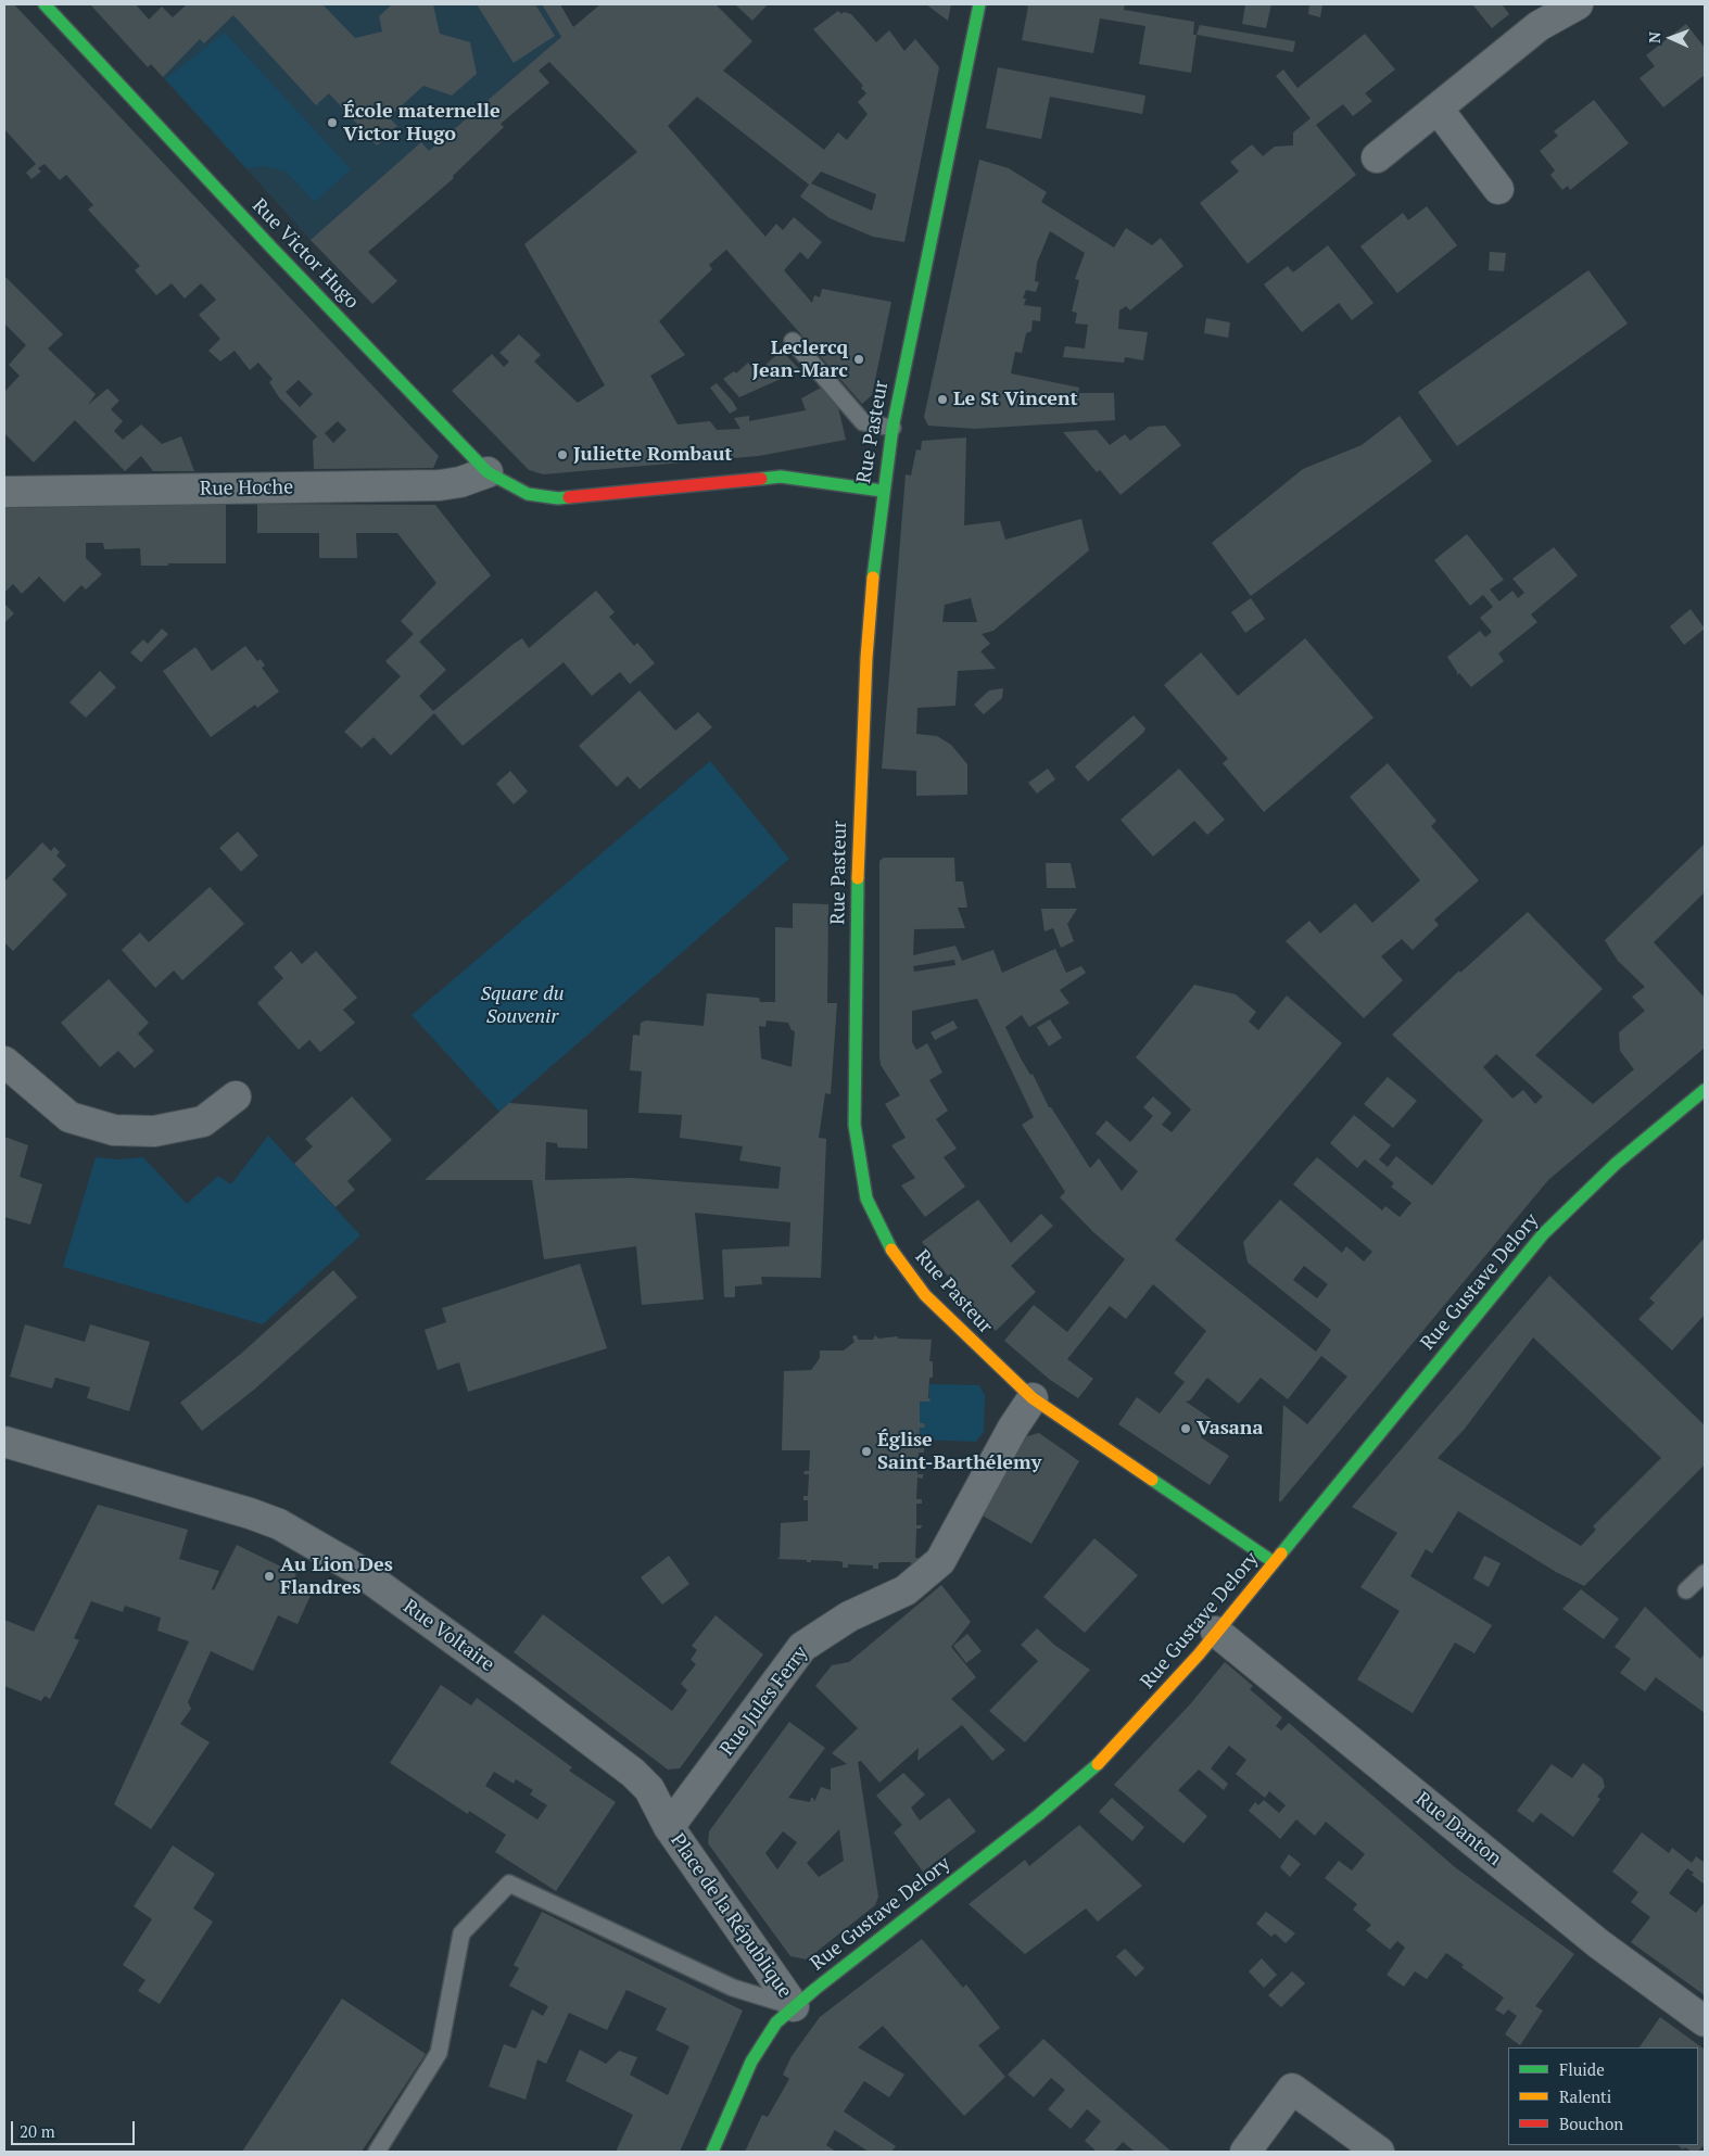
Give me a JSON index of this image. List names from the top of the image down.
{
  "streets": {
    "street": [
      "Rue Victor Hugo",
      "Rue Pasteur",
      "Rue Hoche",
      "Rue Gustave Delory",
      "Rue Voltaire",
      "Rue Jules Ferry",
      "Rue Danton",
      "Place de la République"
    ]
  },
  "crossings": [
    ["Rue Victor Hugo", "Rue Pasteur"],
    ["Rue Victor Hugo", "Rue Hoche"],
    ["Rue Pasteur", "Rue Gustave Delory"],
    ["Rue Pasteur", "Rue Jules Ferry"],
    ["Rue Gustave Delory", "Rue Danton"],
    ["Rue Gustave Delory", "Place de la République"],
    ["Rue Voltaire", "Rue Jules Ferry"],
    ["Rue Voltaire", "Place de la République"],
    ["Rue Jules Ferry", "Place de la République"]
  ],
  "parks": ["Square du Souvenir"],
  "places": [
    "École maternelle Victor Hugo",
    "Leclercq Jean-Marc",
    "Le St Vincent",
    "Juliette Rombaut",
    "Vasana",
    "Église Saint-Barthélemy",
    "Au Lion Des Flandres"
  ],
  "legend": ["Fluide", "Ralenti", "Bouchon"],
  "scale_bar": "20 m",
  "north": "left"
}
